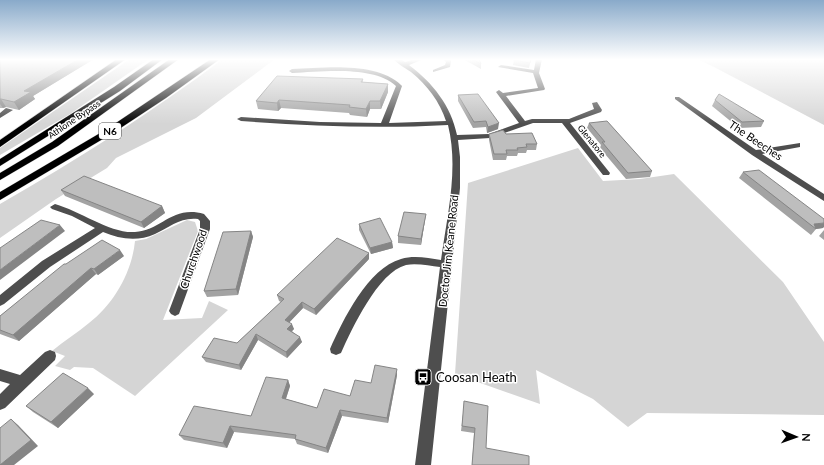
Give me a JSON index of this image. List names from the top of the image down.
{
  "streets": {
    "highway": ["Athlone Bypass", "N6"],
    "street": [
      "The Beeches",
      "Glenatore",
      "Doctor Jim Keane Road",
      "Churchwood"
    ]
  },
  "crossings": [
    ["Glenatore", "Doctor Jim Keane Road"]
  ],
  "places": {
    "bus stop": ["Coosan Heath"]
  },
  "north": "right"
}
